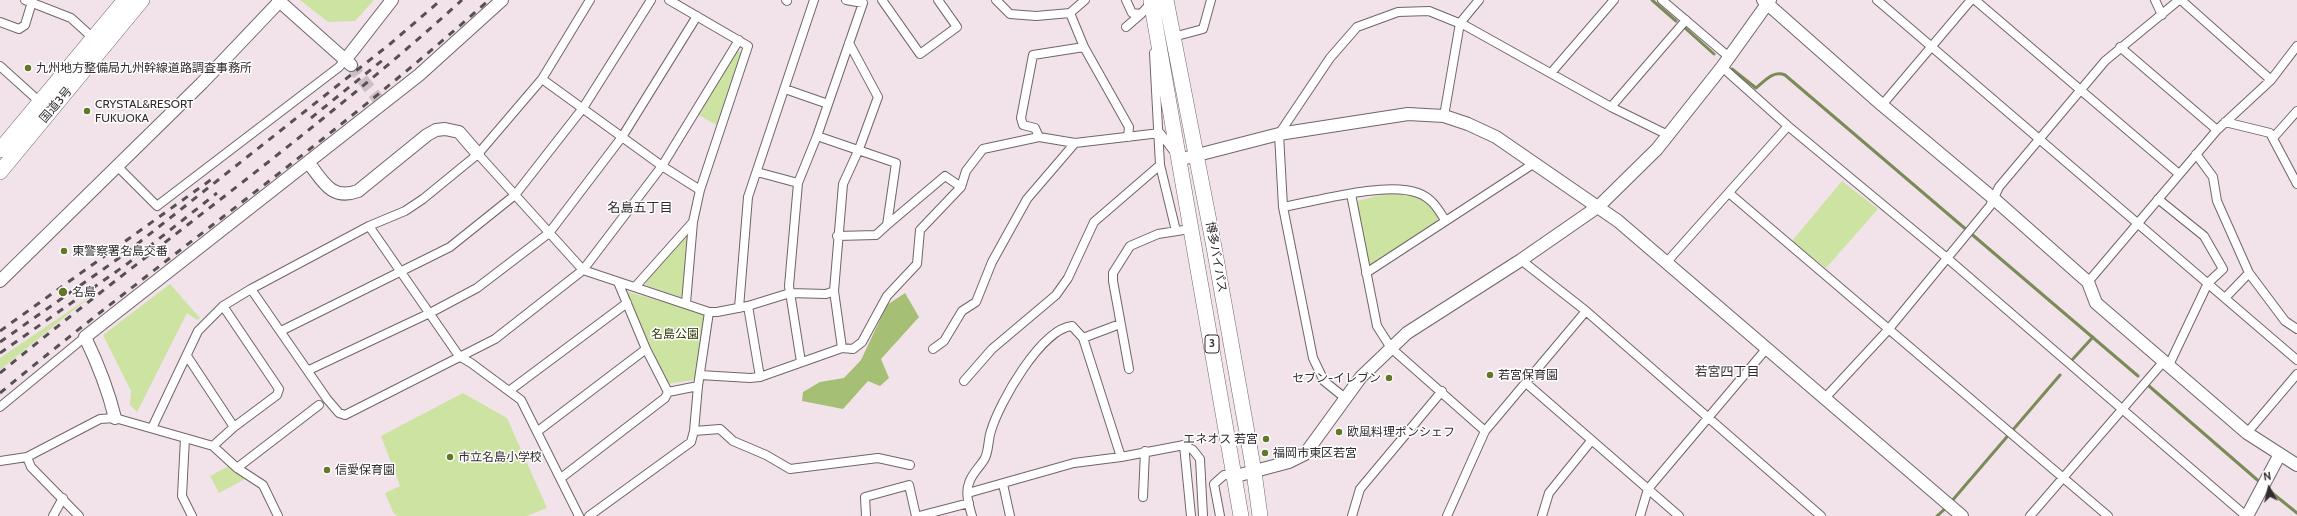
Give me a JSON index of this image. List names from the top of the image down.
{
  "streets": {
    "highway": ["国道3号", "博多バイパス", "3"]
  },
  "districts": ["名島五丁目", "若宮四丁目"],
  "parks": ["名島公園"],
  "places": [
    "九州地方整備局九州幹線道路調査事務所",
    "CRYSTAL&RESORT FUKUOKA",
    "東警察署名島交番",
    "名島",
    "若宮保育園",
    "セブン-イレブン",
    "欧風料理ポンシェフ",
    "エネオス 若宮",
    "福岡市東区若宮",
    "市立名島小学校",
    "信愛保育園"
  ],
  "north": "top"
}
